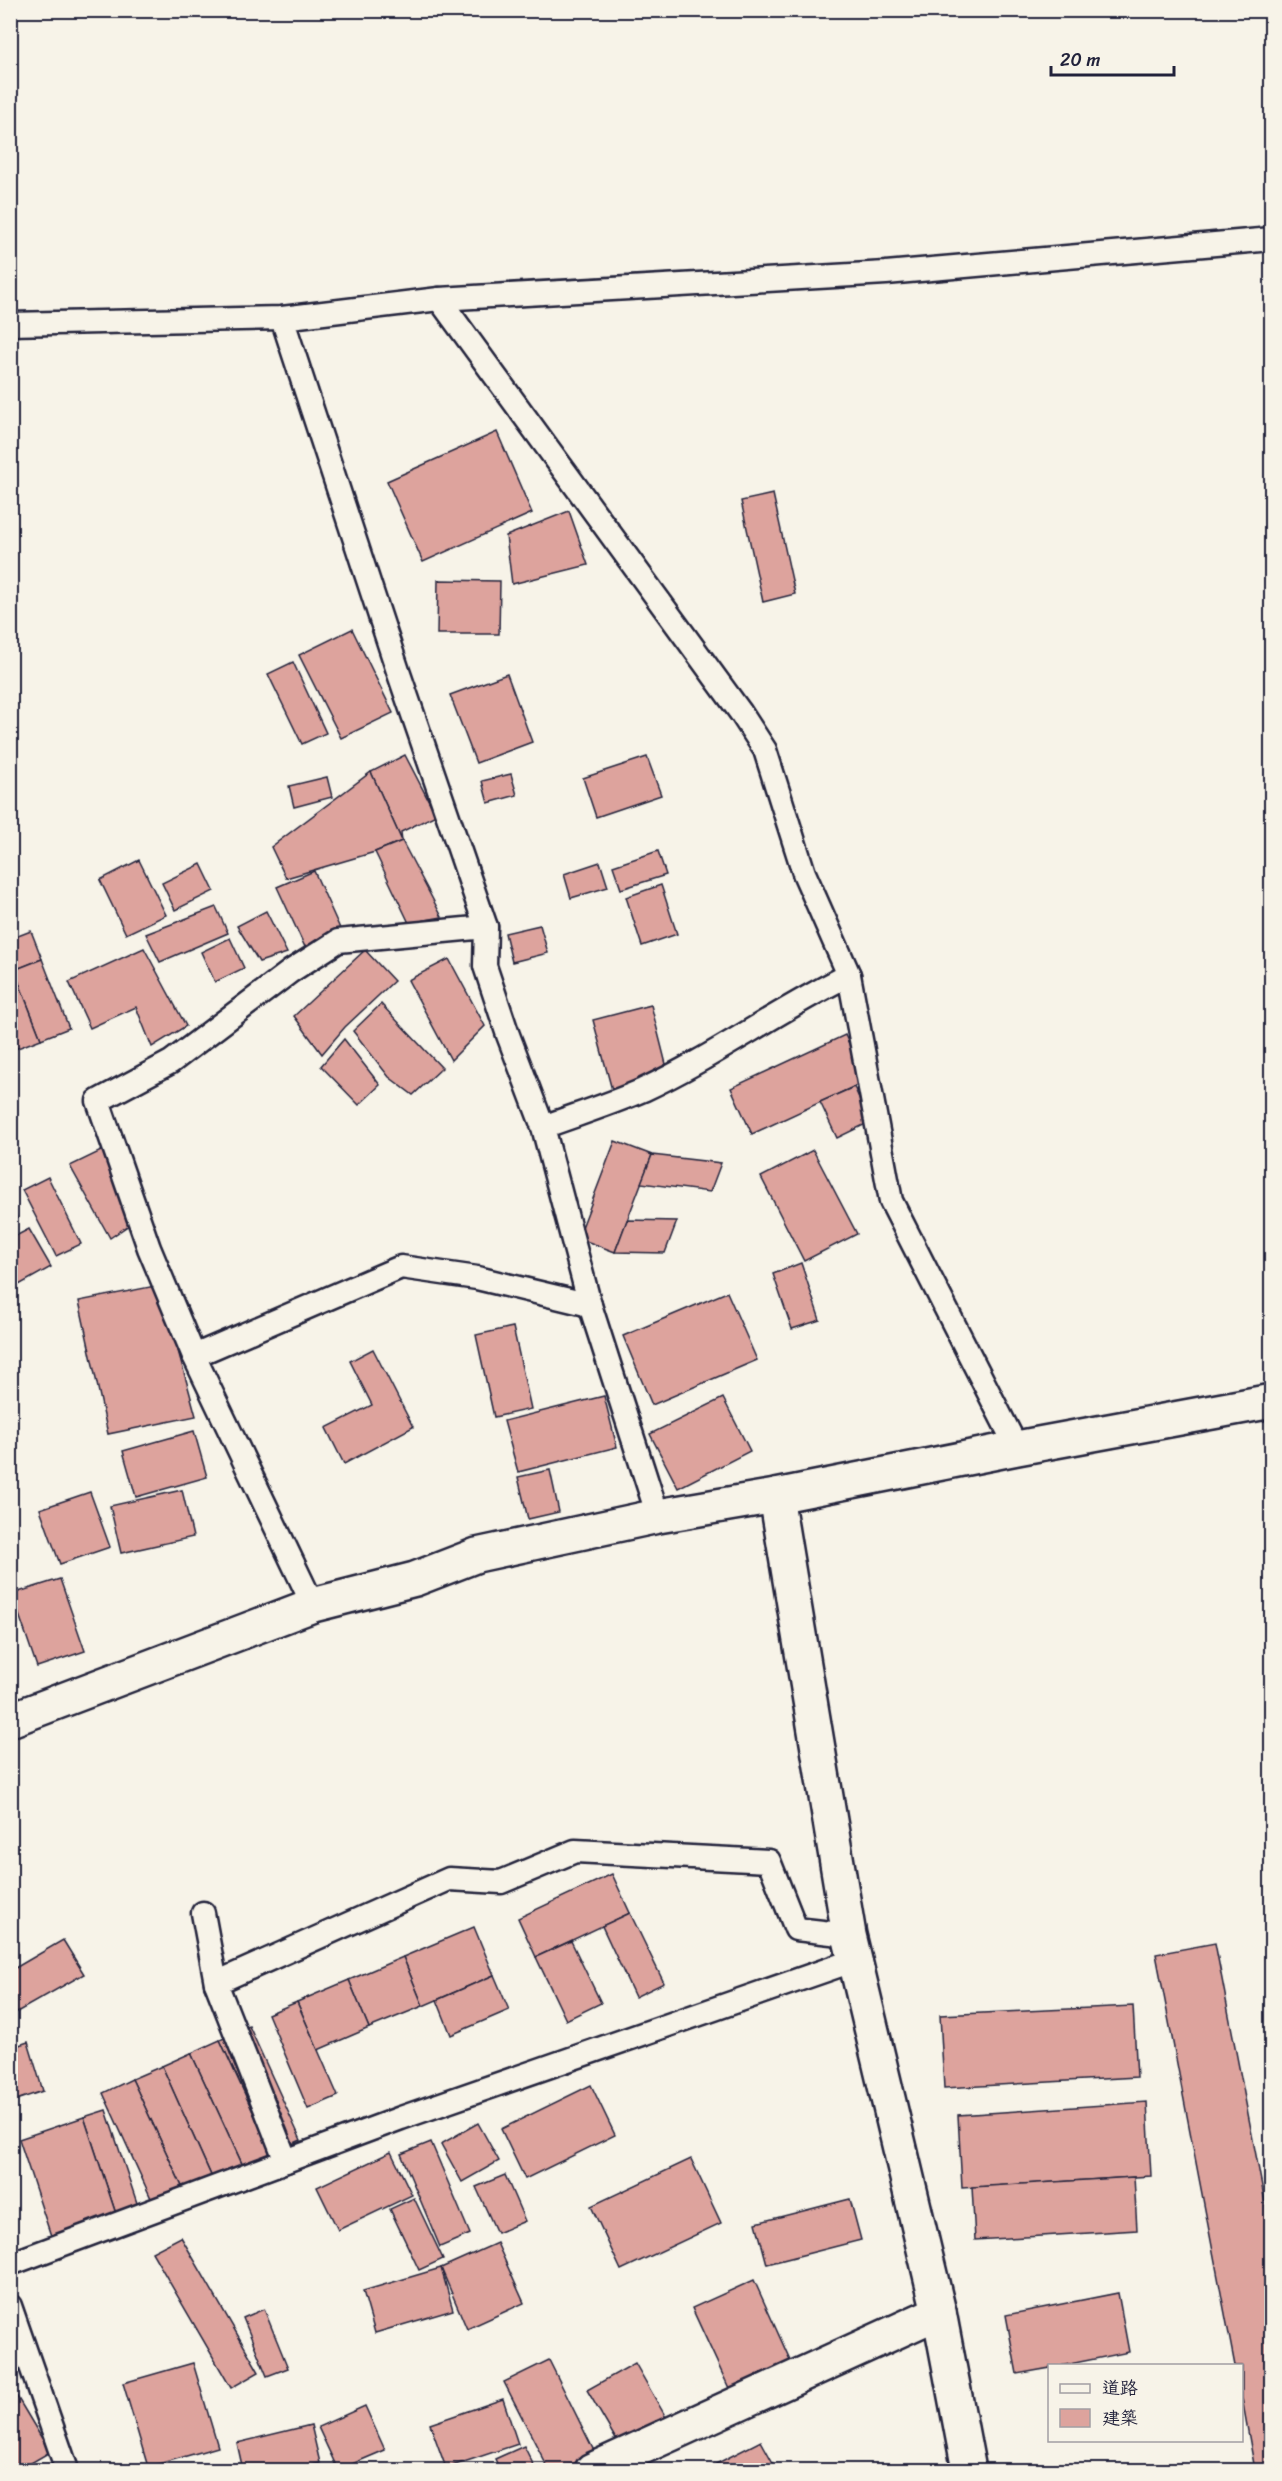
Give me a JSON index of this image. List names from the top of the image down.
{
  "legend": ["道路", "建築"],
  "scale_bar": "20 m"
}
